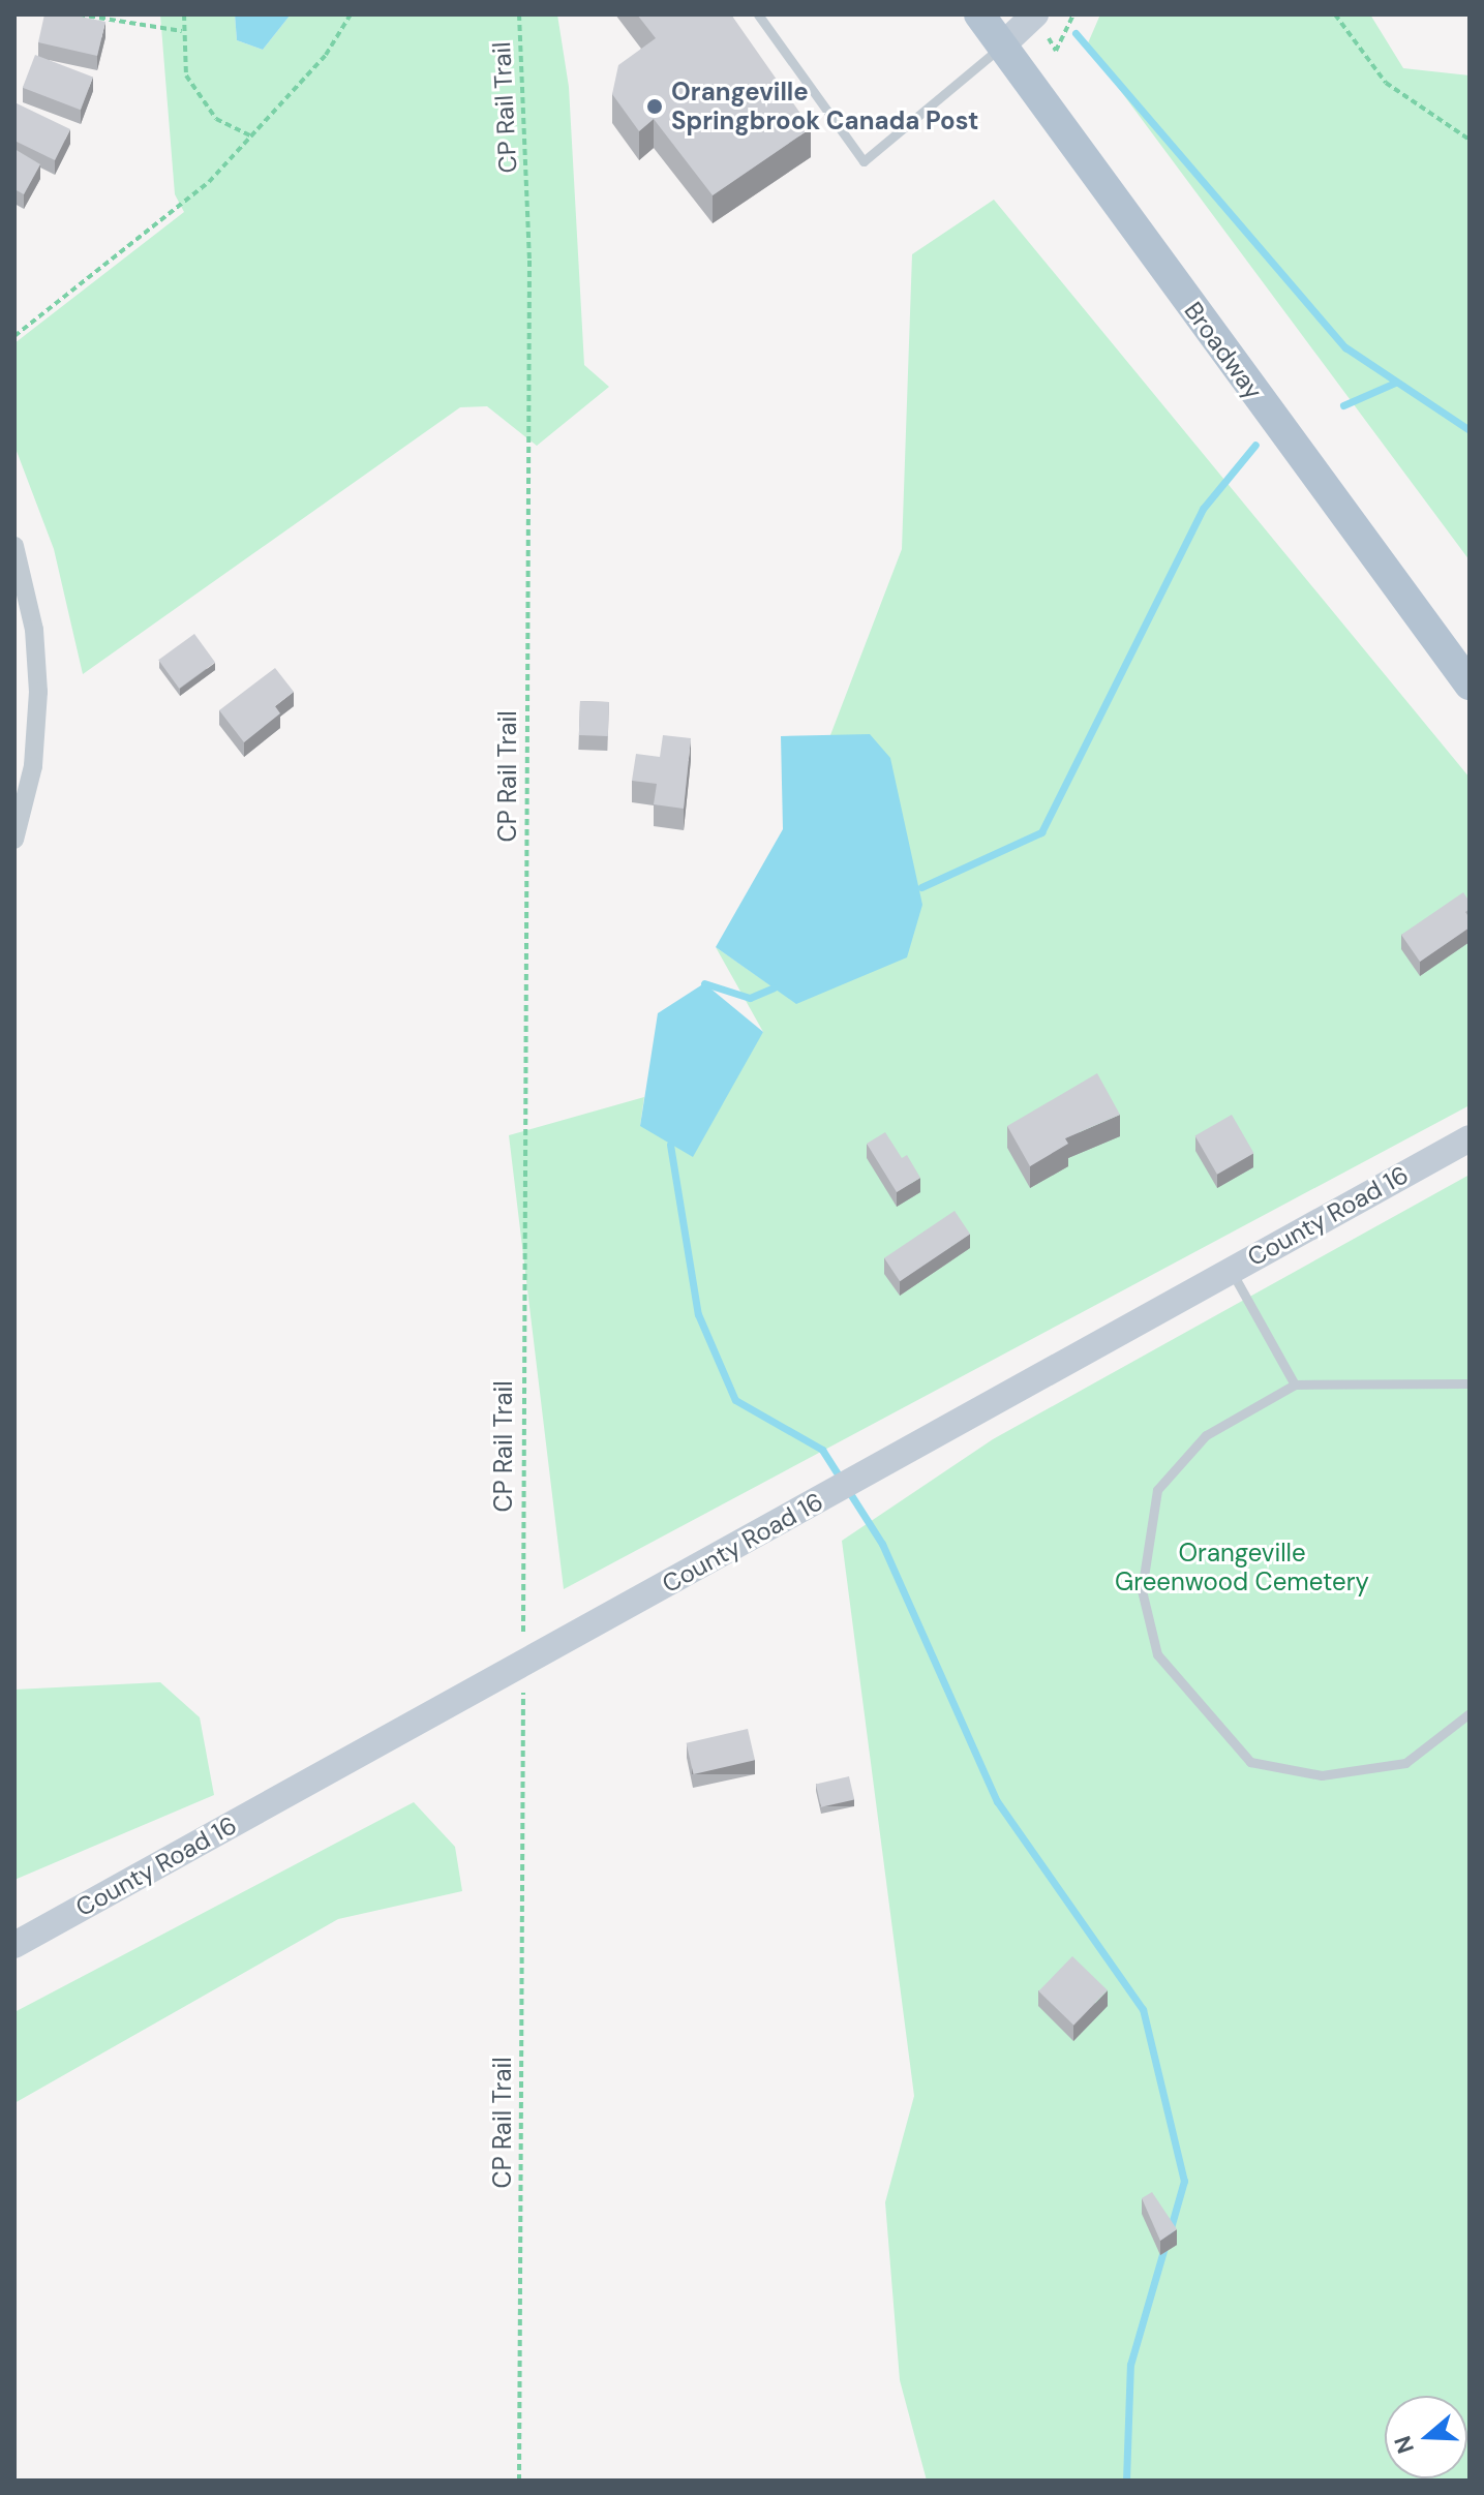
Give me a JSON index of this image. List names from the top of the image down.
{
  "streets": {
    "main road": ["Broadway", "County Road 16"],
    "path": ["CP Rail Trail"]
  },
  "crossings": [
    ["CP Rail Trail", "County Road 16"]
  ],
  "parks": ["Orangeville Greenwood Cemetery"],
  "places": ["Orangeville Springbrook Canada Post"],
  "north": "left"
}
